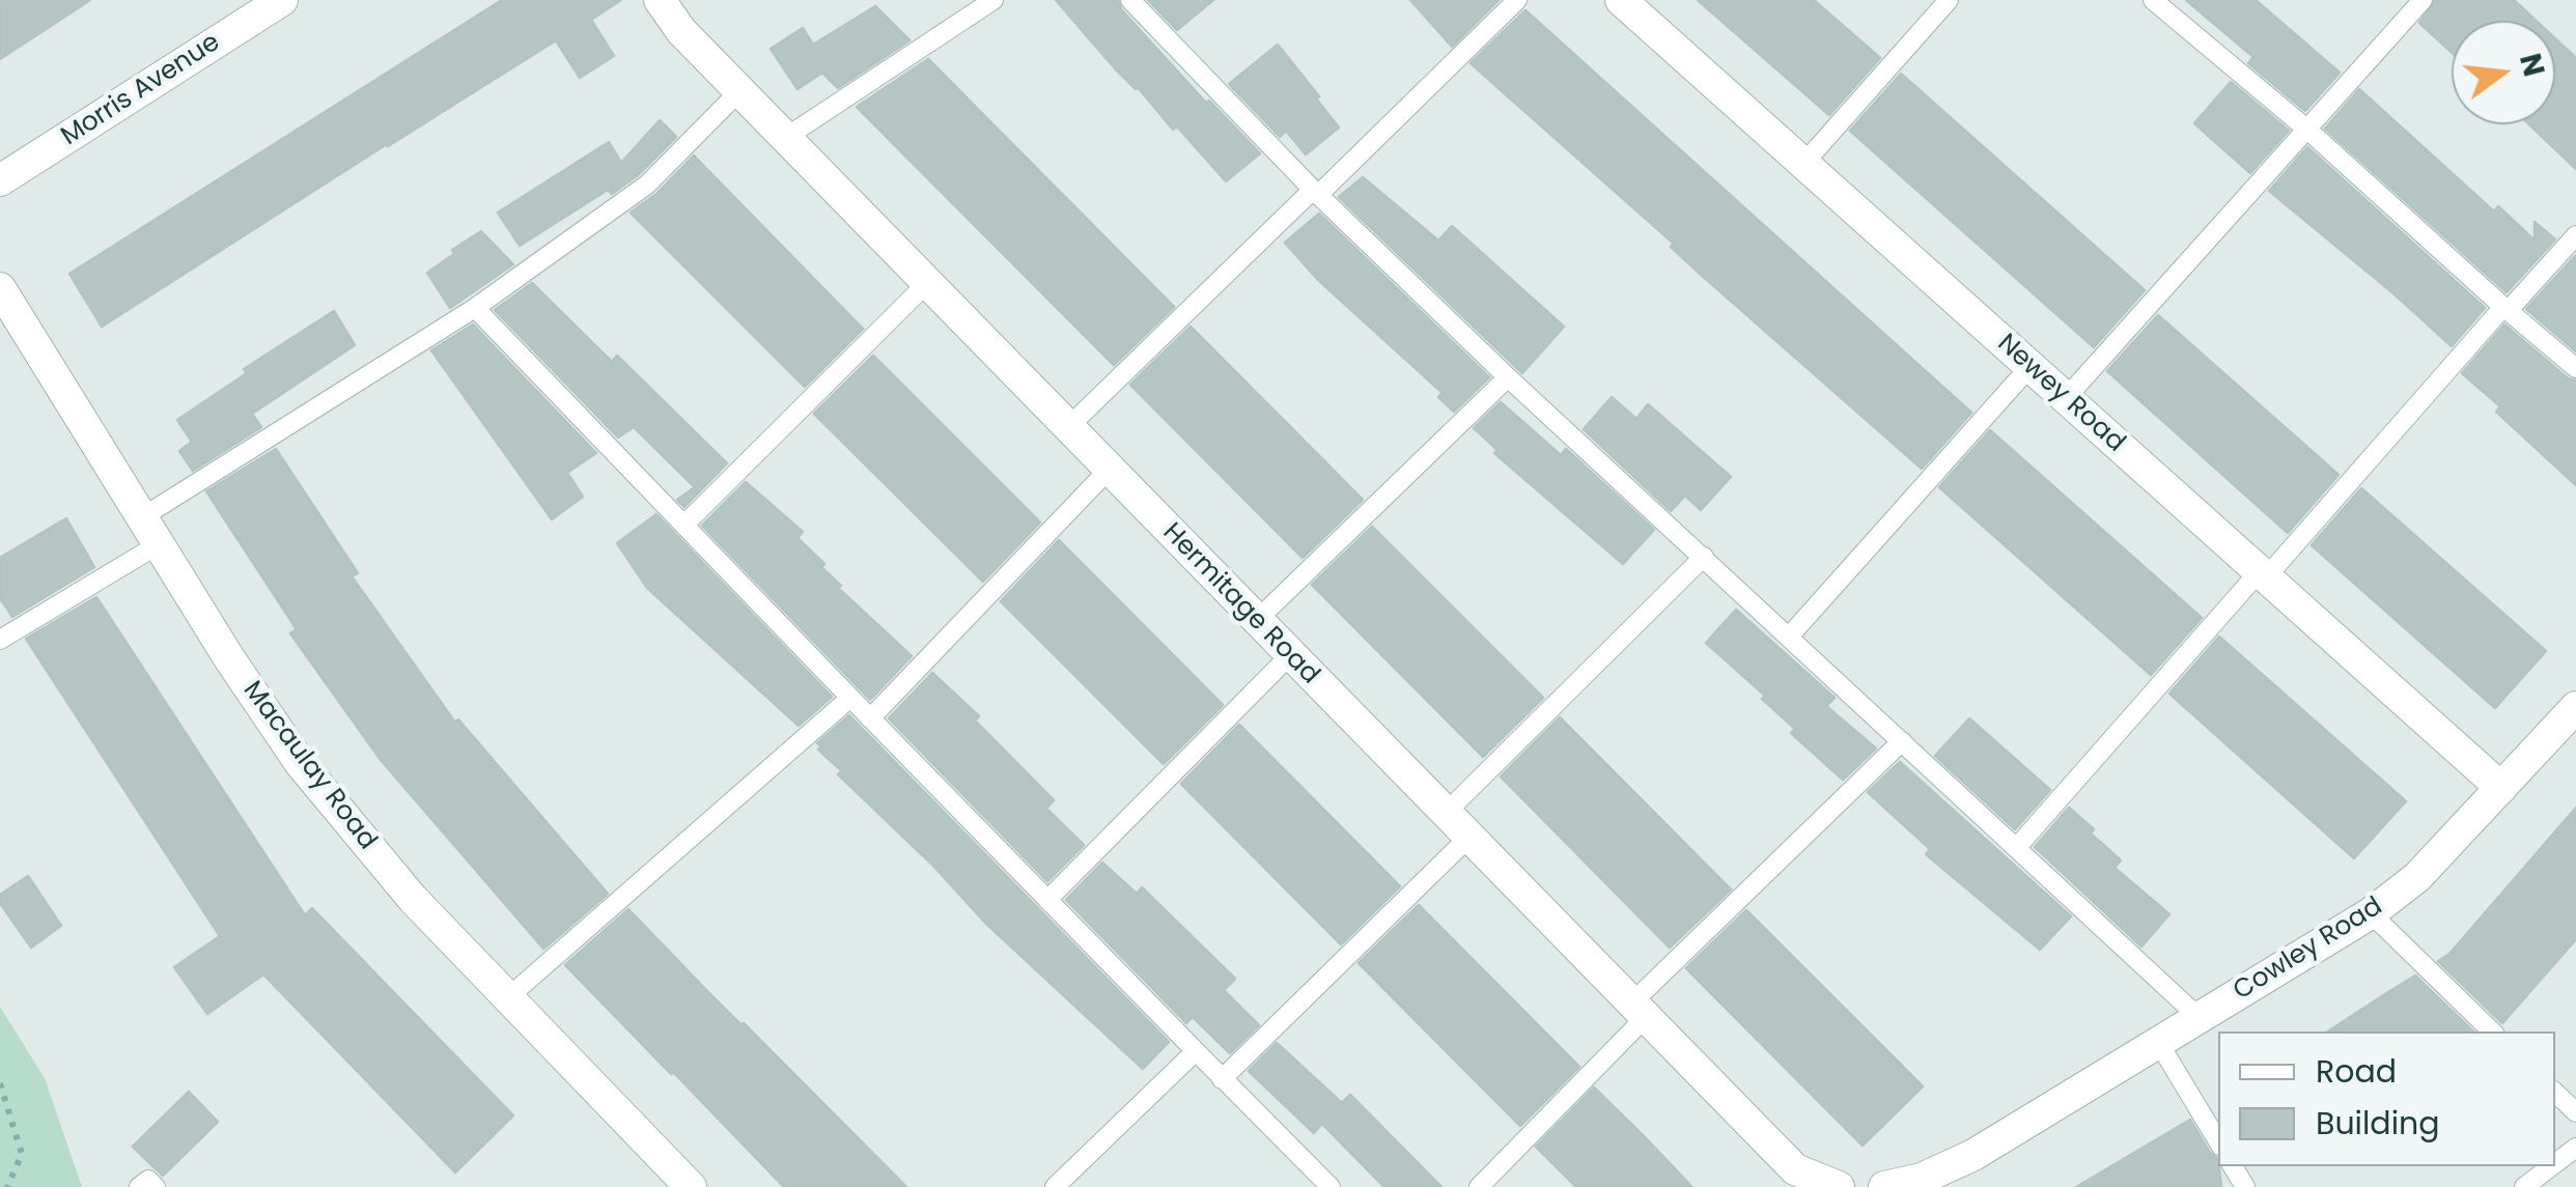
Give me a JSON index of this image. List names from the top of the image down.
{
  "streets": {
    "street": [
      "Morris Avenue",
      "Newey Road",
      "Hermitage Road",
      "Macaulay Road",
      "Cowley Road"
    ]
  },
  "crossings": [
    ["Newey Road", "Cowley Road"]
  ],
  "legend": ["Road", "Building"],
  "north": "right"
}
